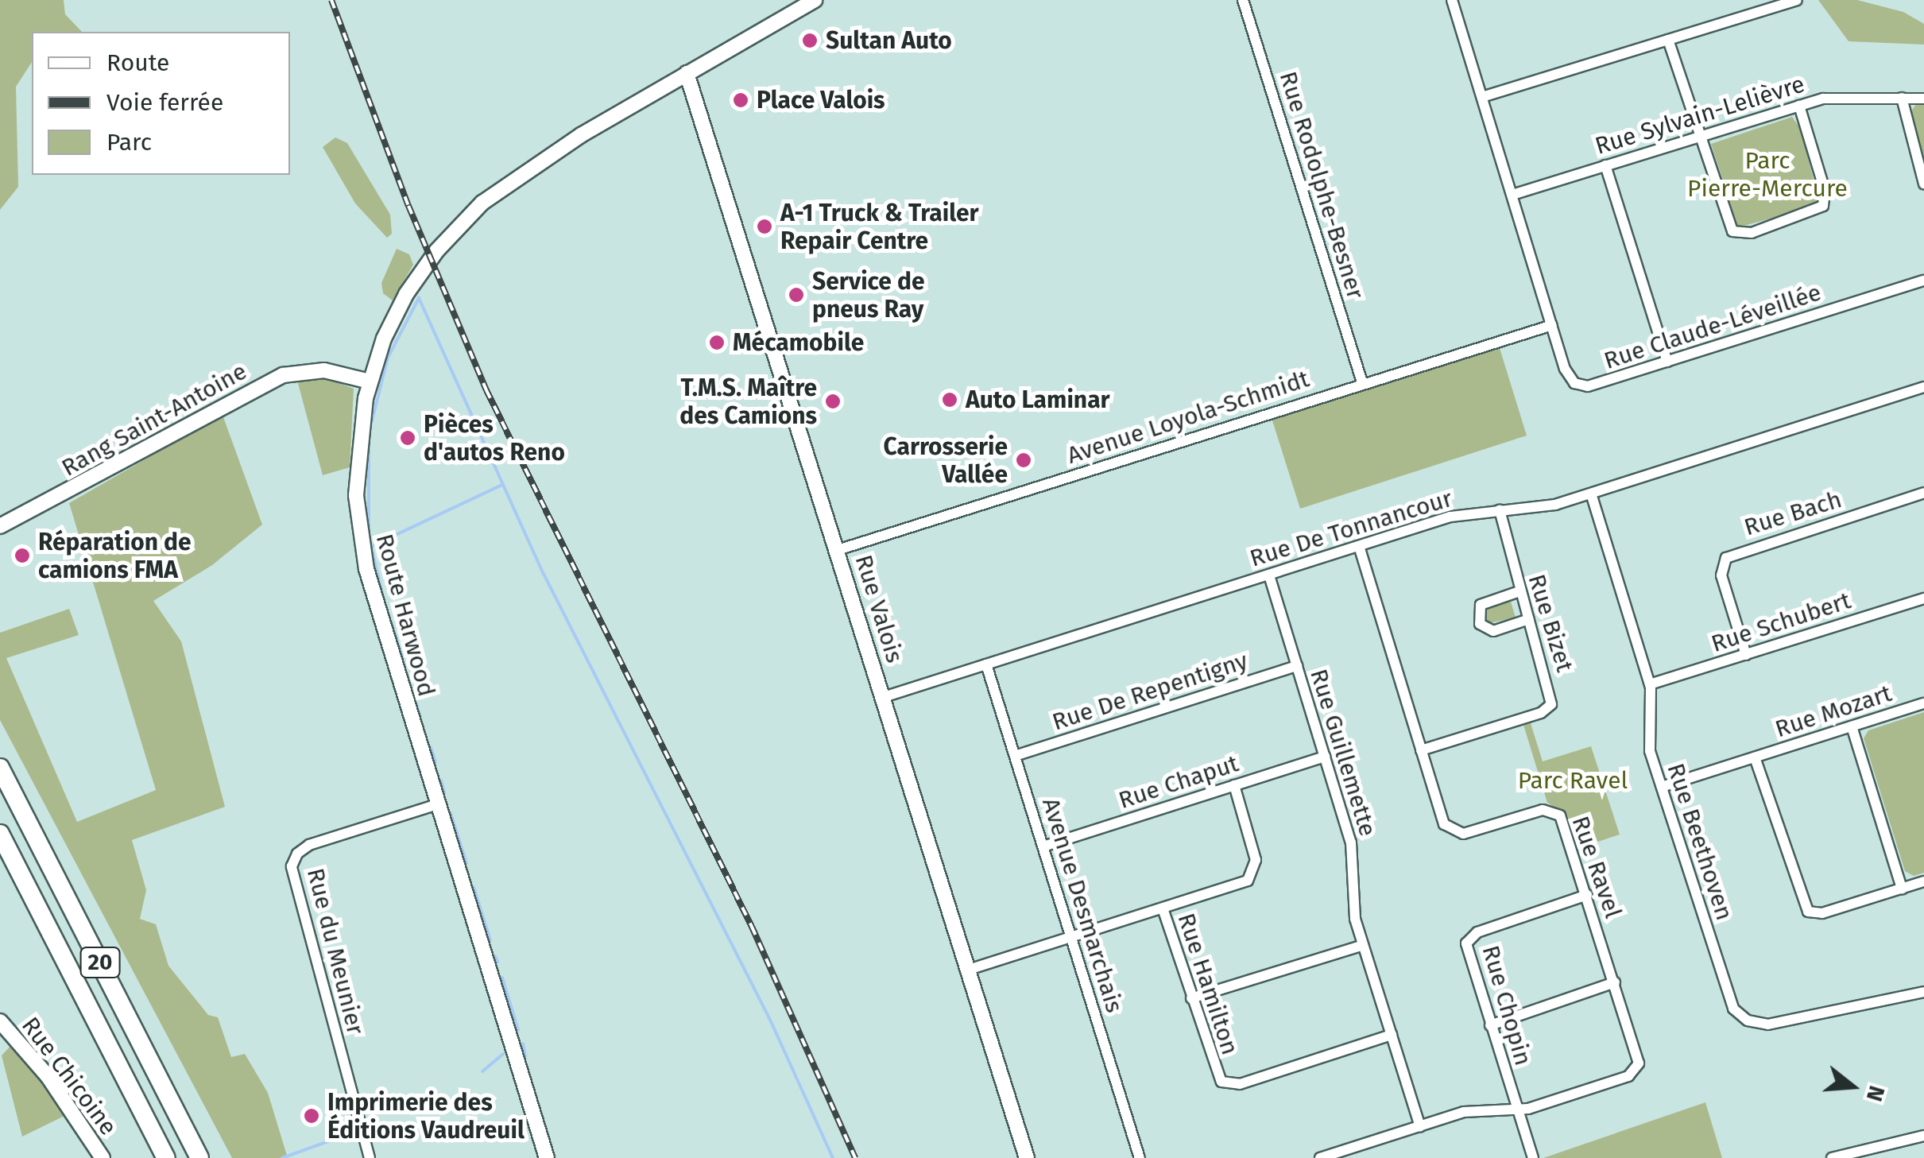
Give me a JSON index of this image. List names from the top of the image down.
{
  "streets": {
    "highway": ["20"],
    "street": [
      "Rue Sylvain-Lelièvre",
      "Rue Rodolphe-Besner",
      "Rue Claude-Léveillée",
      "Avenue Loyola-Schmidt",
      "Rang Saint-Antoine",
      "Rue Bach",
      "Rue De Tonnancour",
      "Rue Valois",
      "Route Harwood",
      "Rue Schubert",
      "Rue Bizet",
      "Rue De Repentigny",
      "Rue Mozart",
      "Rue Guillemette",
      "Rue Chaput",
      "Rue Beethoven",
      "Rue Ravel",
      "Avenue Desmarchais",
      "Rue du Meunier",
      "Rue Hamilton",
      "Rue Chopin",
      "Rue Chicoine"
    ]
  },
  "crossings": [
    ["Rue Sylvain-Lelièvre", "Rue Claude-Léveillée"],
    ["Rue Rodolphe-Besner", "Avenue Loyola-Schmidt"],
    ["Rue Claude-Léveillée", "Avenue Loyola-Schmidt"],
    ["Avenue Loyola-Schmidt", "Rue Valois"],
    ["Rang Saint-Antoine", "Route Harwood"],
    ["Rue Bach", "Rue Schubert"],
    ["Rue De Tonnancour", "Rue Valois"],
    ["Rue De Tonnancour", "Rue Bizet"],
    ["Rue De Tonnancour", "Rue Guillemette"],
    ["Rue De Tonnancour", "Rue Beethoven"],
    ["Rue De Tonnancour", "Rue Ravel"],
    ["Rue De Tonnancour", "Avenue Desmarchais"],
    ["Rue Valois", "Route Harwood"],
    ["Route Harwood", "Rue du Meunier"],
    ["Rue Schubert", "Rue Beethoven"],
    ["Rue Bizet", "Rue Ravel"],
    ["Rue De Repentigny", "Rue Guillemette"],
    ["Rue De Repentigny", "Avenue Desmarchais"],
    ["Rue Mozart", "Rue Beethoven"],
    ["Rue Guillemette", "Rue Chaput"],
    ["Rue Guillemette", "Rue Hamilton"],
    ["Rue Chaput", "Avenue Desmarchais"],
    ["Rue Ravel", "Rue Chopin"]
  ],
  "parks": ["Parc Pierre-Mercure", "Parc Ravel"],
  "places": [
    "Sultan Auto",
    "Place Valois",
    "A-1 Truck & Trailer Repair Centre",
    "Service de pneus Ray",
    "Mécamobile",
    "Auto Laminar",
    "T.M.S. Maître des Camions",
    "Pièces d'autos Reno",
    "Carrosserie Vallée",
    "Réparation de camions FMA",
    "Imprimerie des Éditions Vaudreuil"
  ],
  "legend": ["Route", "Voie ferrée", "Parc"],
  "north": "right"
}
